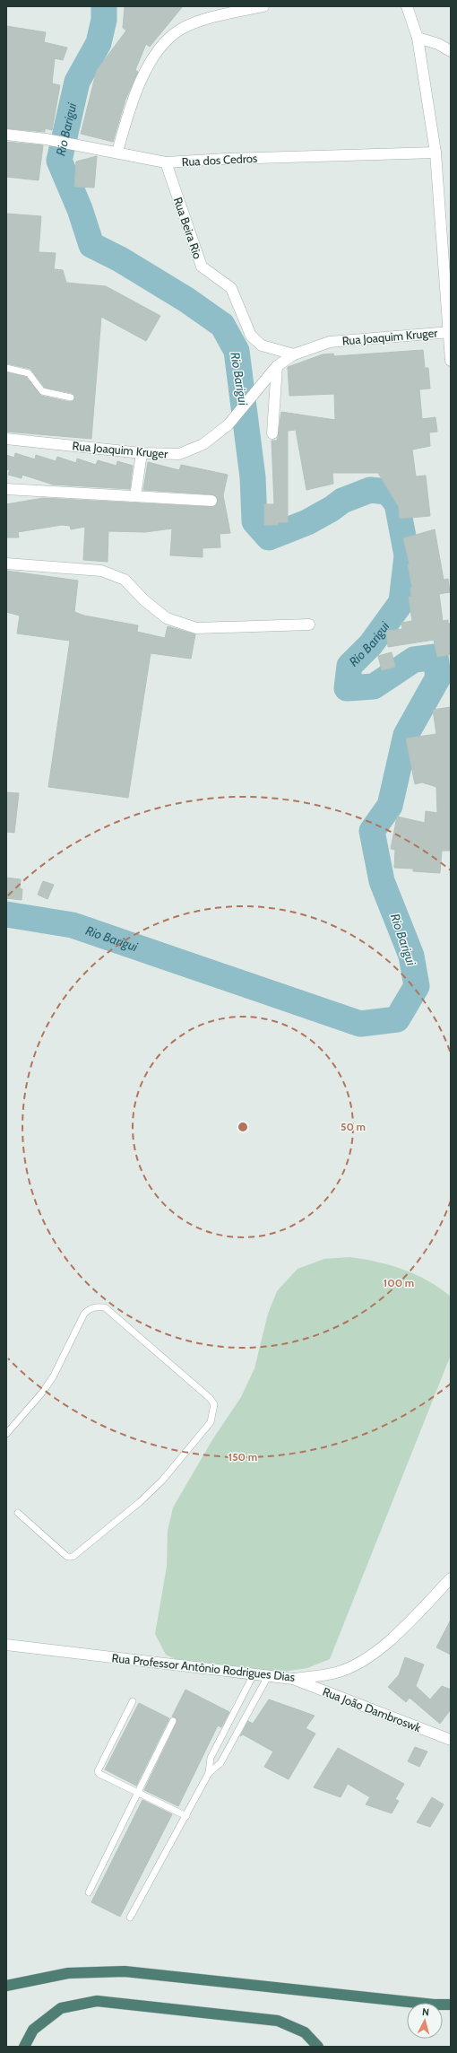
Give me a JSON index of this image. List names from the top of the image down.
{
  "streets": {
    "street": [
      "Rua dos Cedros",
      "Rua Beira Rio",
      "Rua Joaquim Kruger",
      "Rua Professor Antônio Rodrigues Dias",
      "Rua João Dambroswk"
    ]
  },
  "crossings": [
    ["Rua dos Cedros", "Rua Beira Rio"],
    ["Rua Beira Rio", "Rua Joaquim Kruger"],
    ["Rua Professor Antônio Rodrigues Dias", "Rua João Dambroswk"]
  ],
  "water": ["Rio Barigui"],
  "north": "top",
  "rings": ["50 m", "100 m", "150 m"]
}
